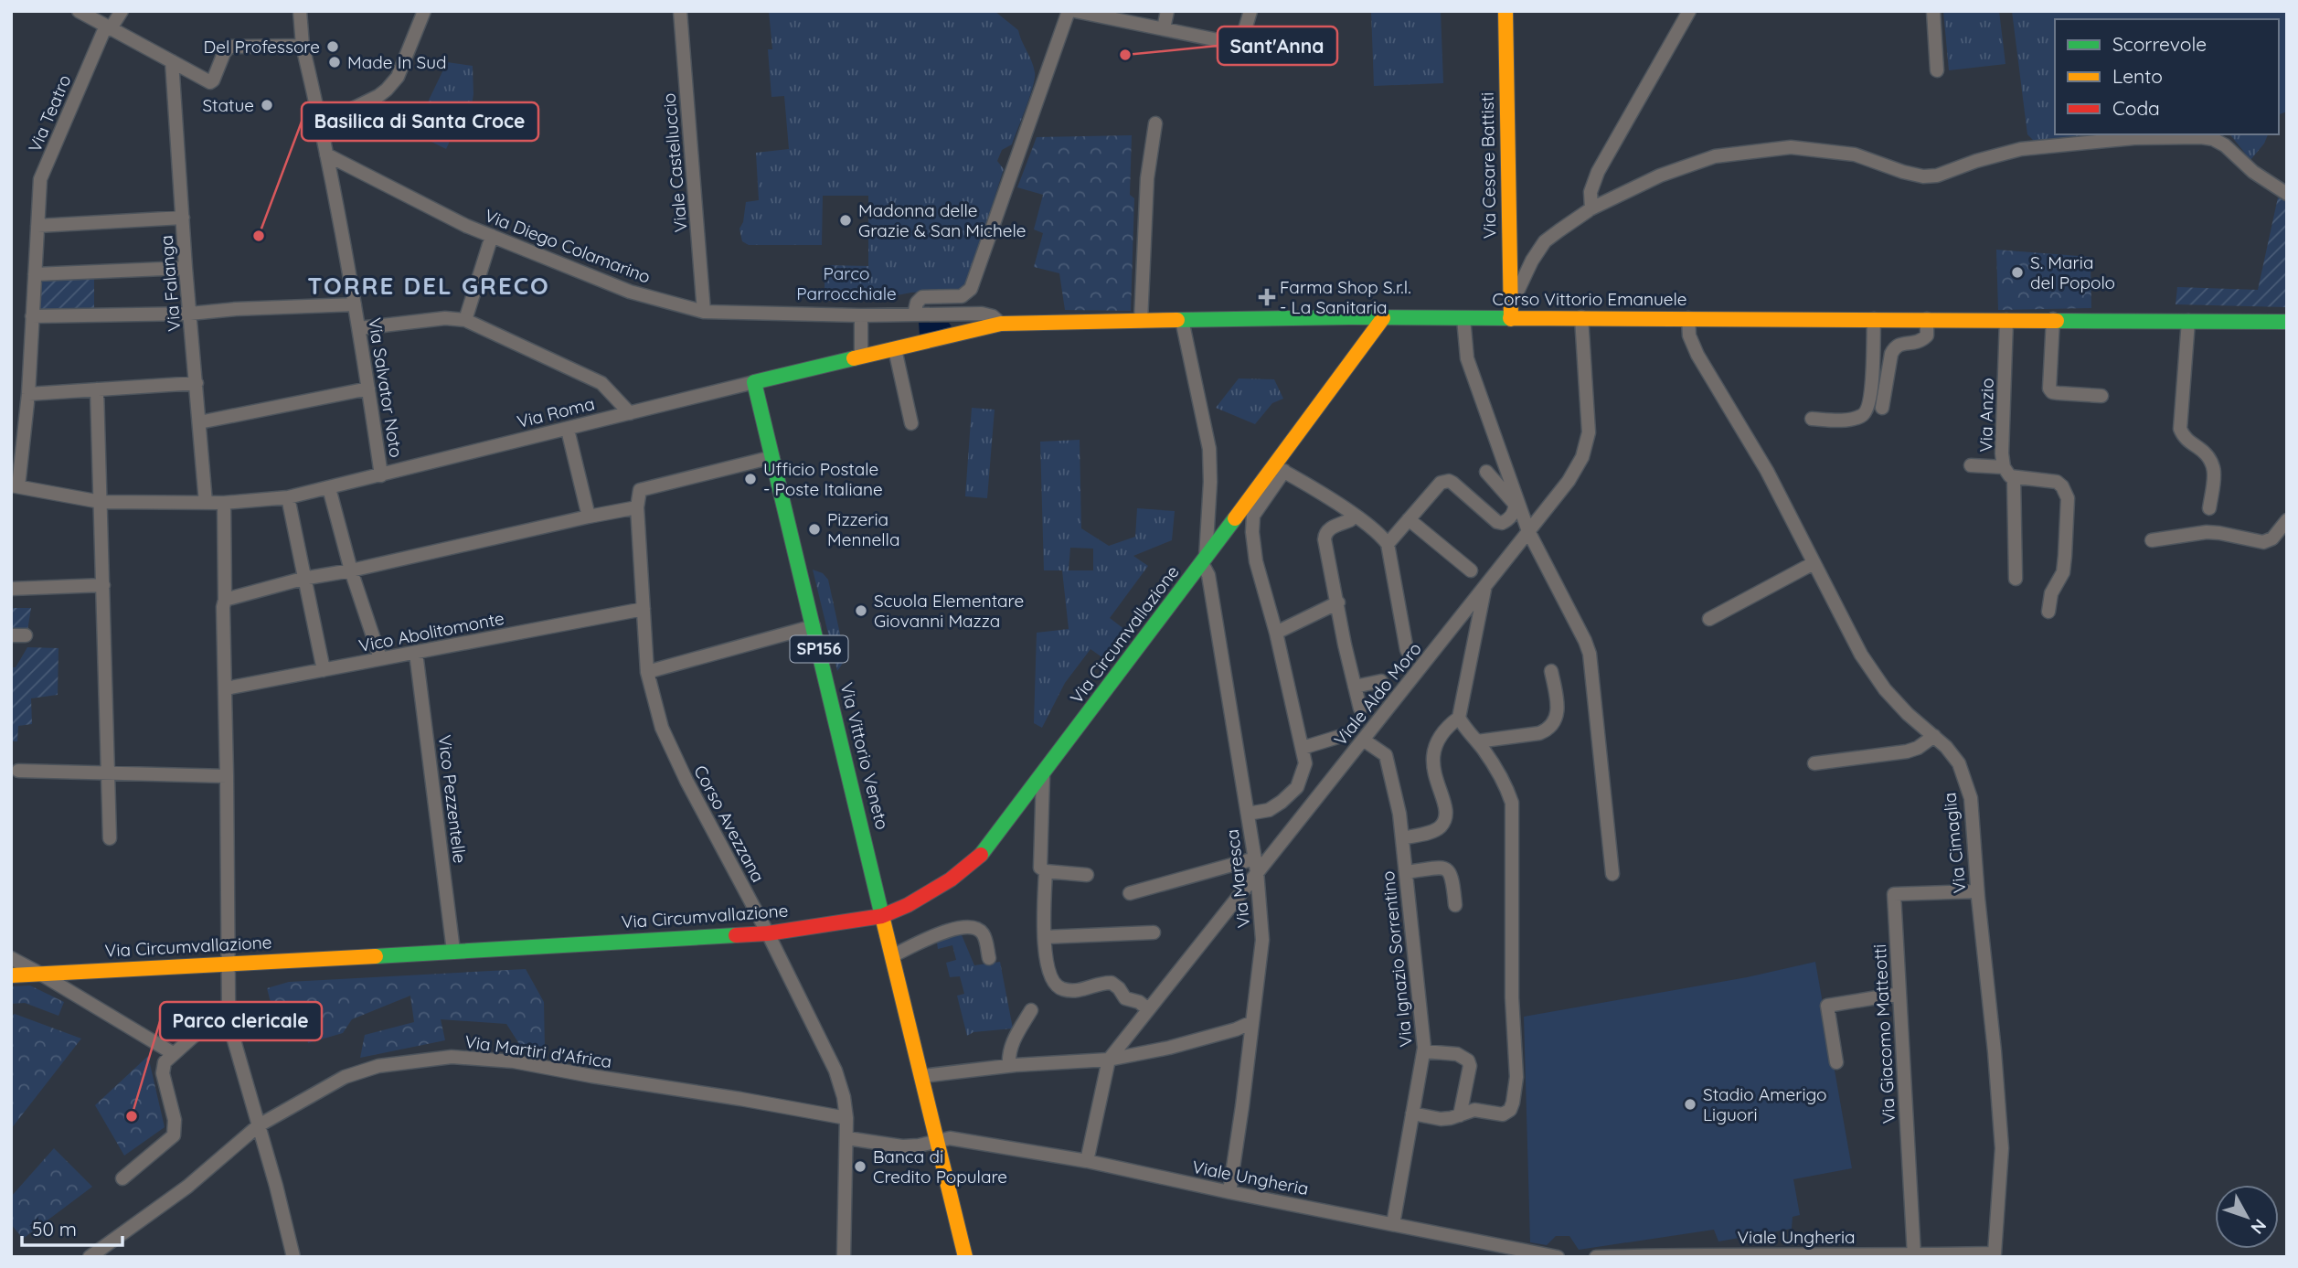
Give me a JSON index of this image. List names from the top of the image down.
{
  "streets": {
    "main road": [
      "Via Cesare Battisti",
      "Corso Vittorio Emanuele",
      "Via Roma",
      "Via Circumvallazione",
      "SP156",
      "Via Vittorio Veneto"
    ],
    "street": [
      "Via Teatro",
      "Viale Castelluccio",
      "Via Diego Colamarino",
      "Via Falanga",
      "Via Salvator Noto",
      "Via Anzio",
      "Vico Abolitomonte",
      "Viale Aldo Moro",
      "Vico Pezzentelle",
      "Corso Avezzana",
      "Via Cimaglia",
      "Via Maresca",
      "Via Ignazio Sorrentino",
      "Via Giacomo Matteotti",
      "Via Martiri d'Africa",
      "Viale Ungheria"
    ]
  },
  "crossings": [
    ["Via Teatro", "Via Roma"],
    ["Viale Castelluccio", "Via Diego Colamarino"],
    ["Via Cesare Battisti", "Corso Vittorio Emanuele"],
    ["Via Diego Colamarino", "Corso Vittorio Emanuele"],
    ["Via Diego Colamarino", "Via Salvator Noto"],
    ["Via Falanga", "Via Roma"],
    ["Corso Vittorio Emanuele", "Via Roma"],
    ["Corso Vittorio Emanuele", "Via Anzio"],
    ["Corso Vittorio Emanuele", "Via Circumvallazione"],
    ["Corso Vittorio Emanuele", "Viale Aldo Moro"],
    ["Corso Vittorio Emanuele", "Via Cimaglia"],
    ["Corso Vittorio Emanuele", "Via Maresca"],
    ["Via Salvator Noto", "Via Roma"],
    ["Via Roma", "Via Vittorio Veneto"],
    ["Vico Abolitomonte", "Vico Pezzentelle"],
    ["Vico Abolitomonte", "Corso Avezzana"],
    ["Via Circumvallazione", "SP156"],
    ["Via Circumvallazione", "Via Vittorio Veneto"],
    ["Via Circumvallazione", "Vico Pezzentelle"],
    ["Via Circumvallazione", "Corso Avezzana"],
    ["Via Circumvallazione", "Via Maresca"],
    ["SP156", "Via Vittorio Veneto"],
    ["SP156", "Viale Ungheria"],
    ["Viale Aldo Moro", "Via Maresca"],
    ["Viale Aldo Moro", "Via Ignazio Sorrentino"],
    ["Corso Avezzana", "Via Martiri d'Africa"],
    ["Via Cimaglia", "Via Giacomo Matteotti"],
    ["Via Cimaglia", "Viale Ungheria"],
    ["Via Maresca", "Viale Ungheria"],
    ["Via Ignazio Sorrentino", "Viale Ungheria"],
    ["Via Giacomo Matteotti", "Viale Ungheria"]
  ],
  "districts": ["TORRE DEL GRECO"],
  "parks": ["Parco Parrocchiale"],
  "places": {
    "other": [
      "Del Professore",
      "Sant'Anna",
      "Made In Sud",
      "Statue",
      "Madonna delle Grazie & San Michele",
      "Basilica di Santa Croce",
      "S. Maria del Popolo",
      "Ufficio Postale - Poste Italiane",
      "Pizzeria Mennella",
      "Scuola Elementare Giovanni Mazza",
      "Stadio Amerigo Liguori",
      "Parco clericale",
      "Banca di Credito Populare"
    ],
    "health": ["Farma Shop S.r.l. - La Sanitaria"]
  },
  "legend": ["Scorrevole", "Lento", "Coda"],
  "scale_bar": "50 m",
  "north": "bottom right"
}
